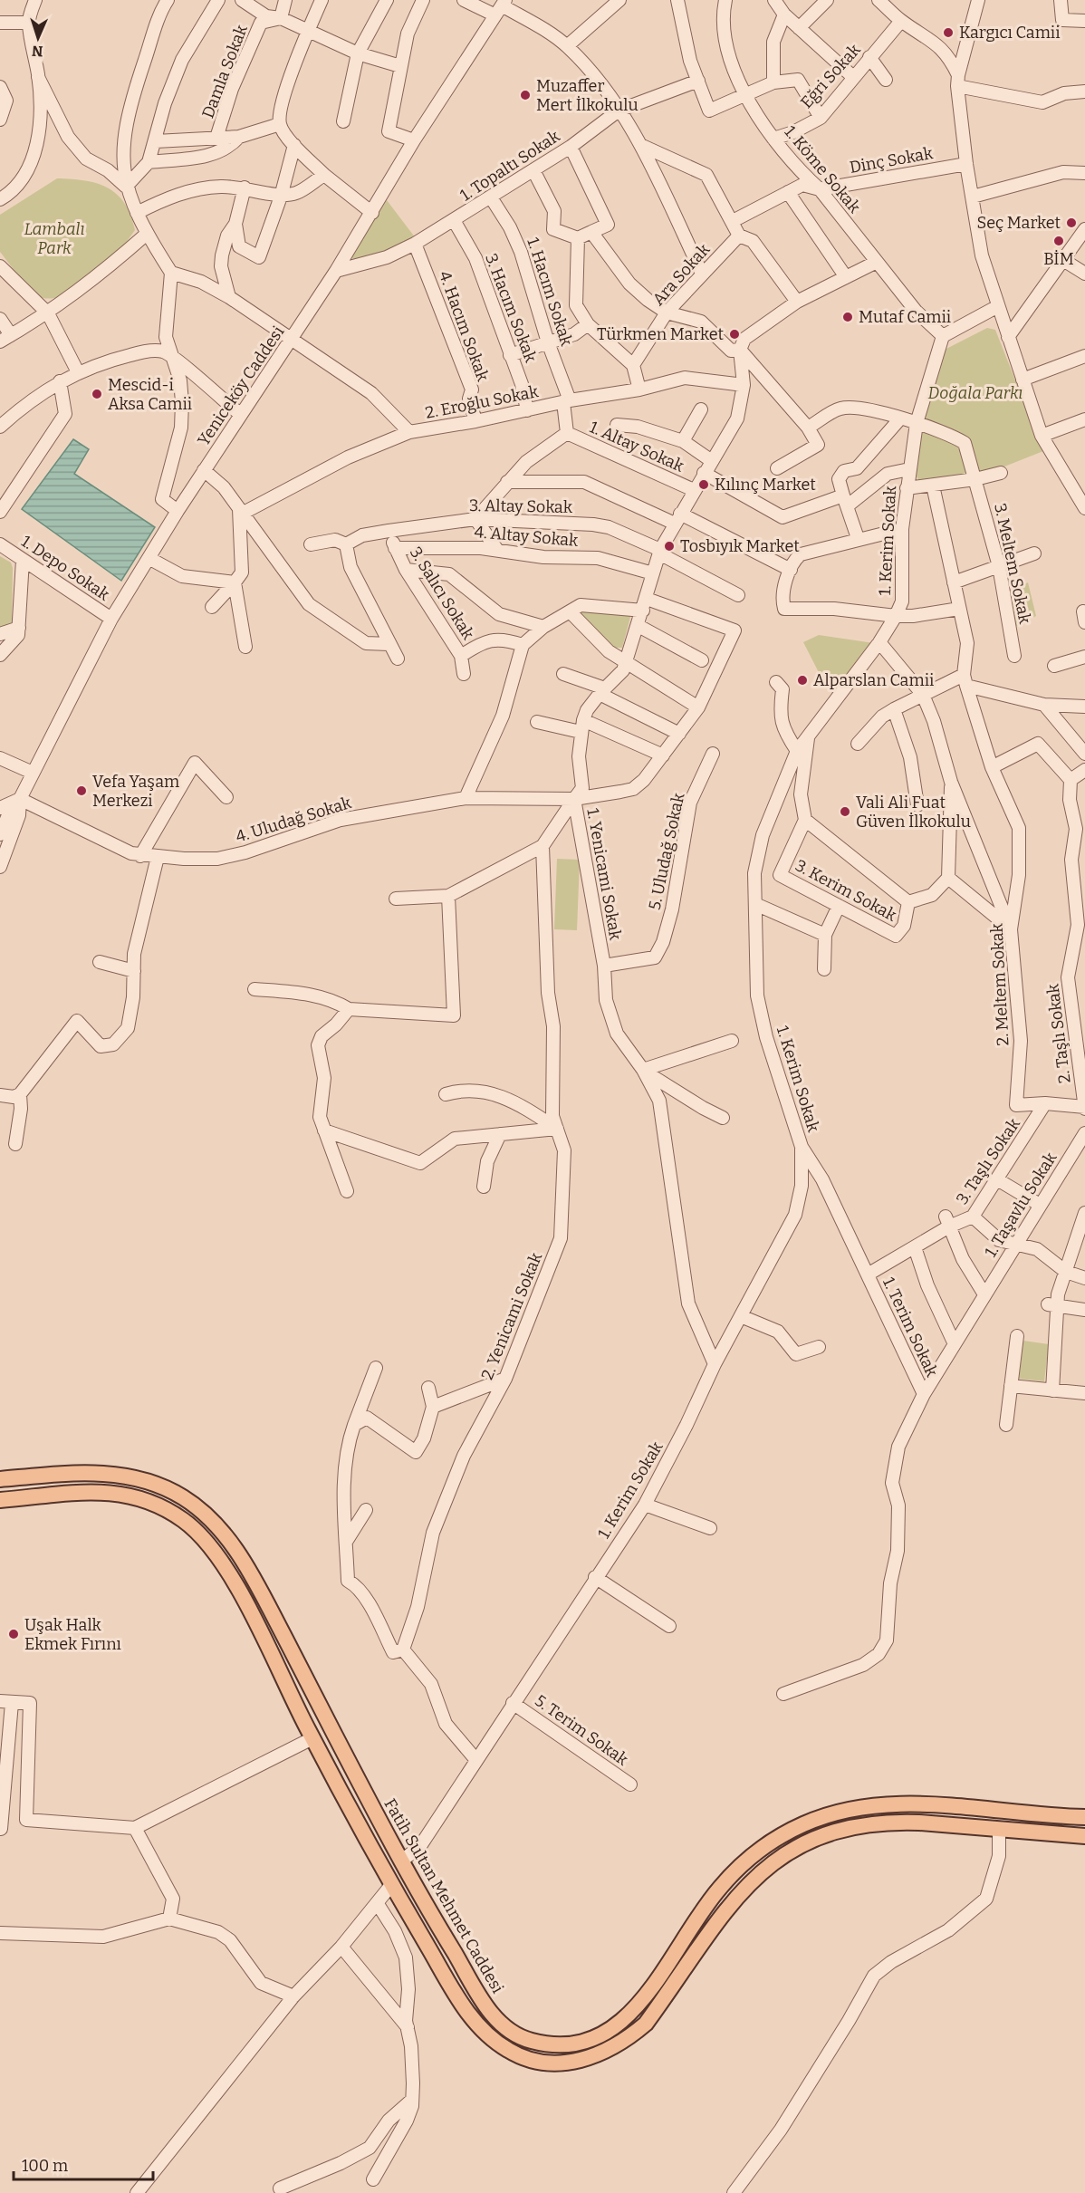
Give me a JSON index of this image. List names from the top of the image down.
{
  "streets": {
    "main road": ["Fatih Sultan Mehmet Caddesi"],
    "street": [
      "Damla Sokak",
      "Eğri Sokak",
      "Dinç Sokak",
      "1. Topaltı Sokak",
      "1. Köme Sokak",
      "Ara Sokak",
      "1. Hacım Sokak",
      "3. Hacım Sokak",
      "4. Hacım Sokak",
      "Yeniceköy Caddesi",
      "2. Eroğlu Sokak",
      "1. Altay Sokak",
      "3. Altay Sokak",
      "4. Altay Sokak",
      "1. Kerim Sokak",
      "3. Meltem Sokak",
      "1. Depo Sokak",
      "3. Salıcı Sokak",
      "4. Uludağ Sokak",
      "5. Uludağ Sokak",
      "1. Yenicami Sokak",
      "3. Kerim Sokak",
      "2. Meltem Sokak",
      "2. Taşlı Sokak",
      "3. Taşlı Sokak",
      "1. Taşavlu Sokak",
      "2. Yenicami Sokak",
      "1. Terim Sokak",
      "5. Terim Sokak"
    ]
  },
  "crossings": [
    ["Eğri Sokak", "1. Köme Sokak"],
    ["Dinç Sokak", "1. Köme Sokak"],
    ["1. Topaltı Sokak", "1. Hacım Sokak"],
    ["1. Topaltı Sokak", "3. Hacım Sokak"],
    ["1. Topaltı Sokak", "4. Hacım Sokak"],
    ["1. Topaltı Sokak", "Yeniceköy Caddesi"],
    ["1. Köme Sokak", "1. Kerim Sokak"],
    ["1. Hacım Sokak", "2. Eroğlu Sokak"],
    ["1. Hacım Sokak", "1. Altay Sokak"],
    ["3. Hacım Sokak", "2. Eroğlu Sokak"],
    ["4. Hacım Sokak", "2. Eroğlu Sokak"],
    ["Yeniceköy Caddesi", "1. Depo Sokak"],
    ["Yeniceköy Caddesi", "4. Uludağ Sokak"],
    ["2. Eroğlu Sokak", "1. Yenicami Sokak"],
    ["1. Altay Sokak", "1. Yenicami Sokak"],
    ["3. Altay Sokak", "3. Salıcı Sokak"],
    ["3. Altay Sokak", "1. Yenicami Sokak"],
    ["4. Altay Sokak", "3. Salıcı Sokak"],
    ["4. Altay Sokak", "1. Yenicami Sokak"],
    ["1. Kerim Sokak", "3. Meltem Sokak"],
    ["1. Kerim Sokak", "1. Yenicami Sokak"],
    ["1. Kerim Sokak", "1. Terim Sokak"],
    ["1. Kerim Sokak", "5. Terim Sokak"],
    ["1. Kerim Sokak", "Fatih Sultan Mehmet Caddesi"],
    ["4. Uludağ Sokak", "1. Yenicami Sokak"],
    ["5. Uludağ Sokak", "1. Yenicami Sokak"],
    ["2. Meltem Sokak", "3. Taşlı Sokak"],
    ["3. Taşlı Sokak", "1. Terim Sokak"],
    ["1. Taşavlu Sokak", "1. Terim Sokak"]
  ],
  "parks": ["Lambalı Park", "Doğala Parkı"],
  "places": [
    "Kargıcı Camii",
    "Muzaffer Mert İlkokulu",
    "Seç Market",
    "BİM",
    "Mutaf Camii",
    "Türkmen Market",
    "Mescid-i Aksa Camii",
    "Kılınç Market",
    "Tosbıyık Market",
    "Alparslan Camii",
    "Vefa Yaşam Merkezi",
    "Vali Ali Fuat Güven İlkokulu",
    "Uşak Halk Ekmek Fırını"
  ],
  "scale_bar": "100 m",
  "north": "bottom"
}
